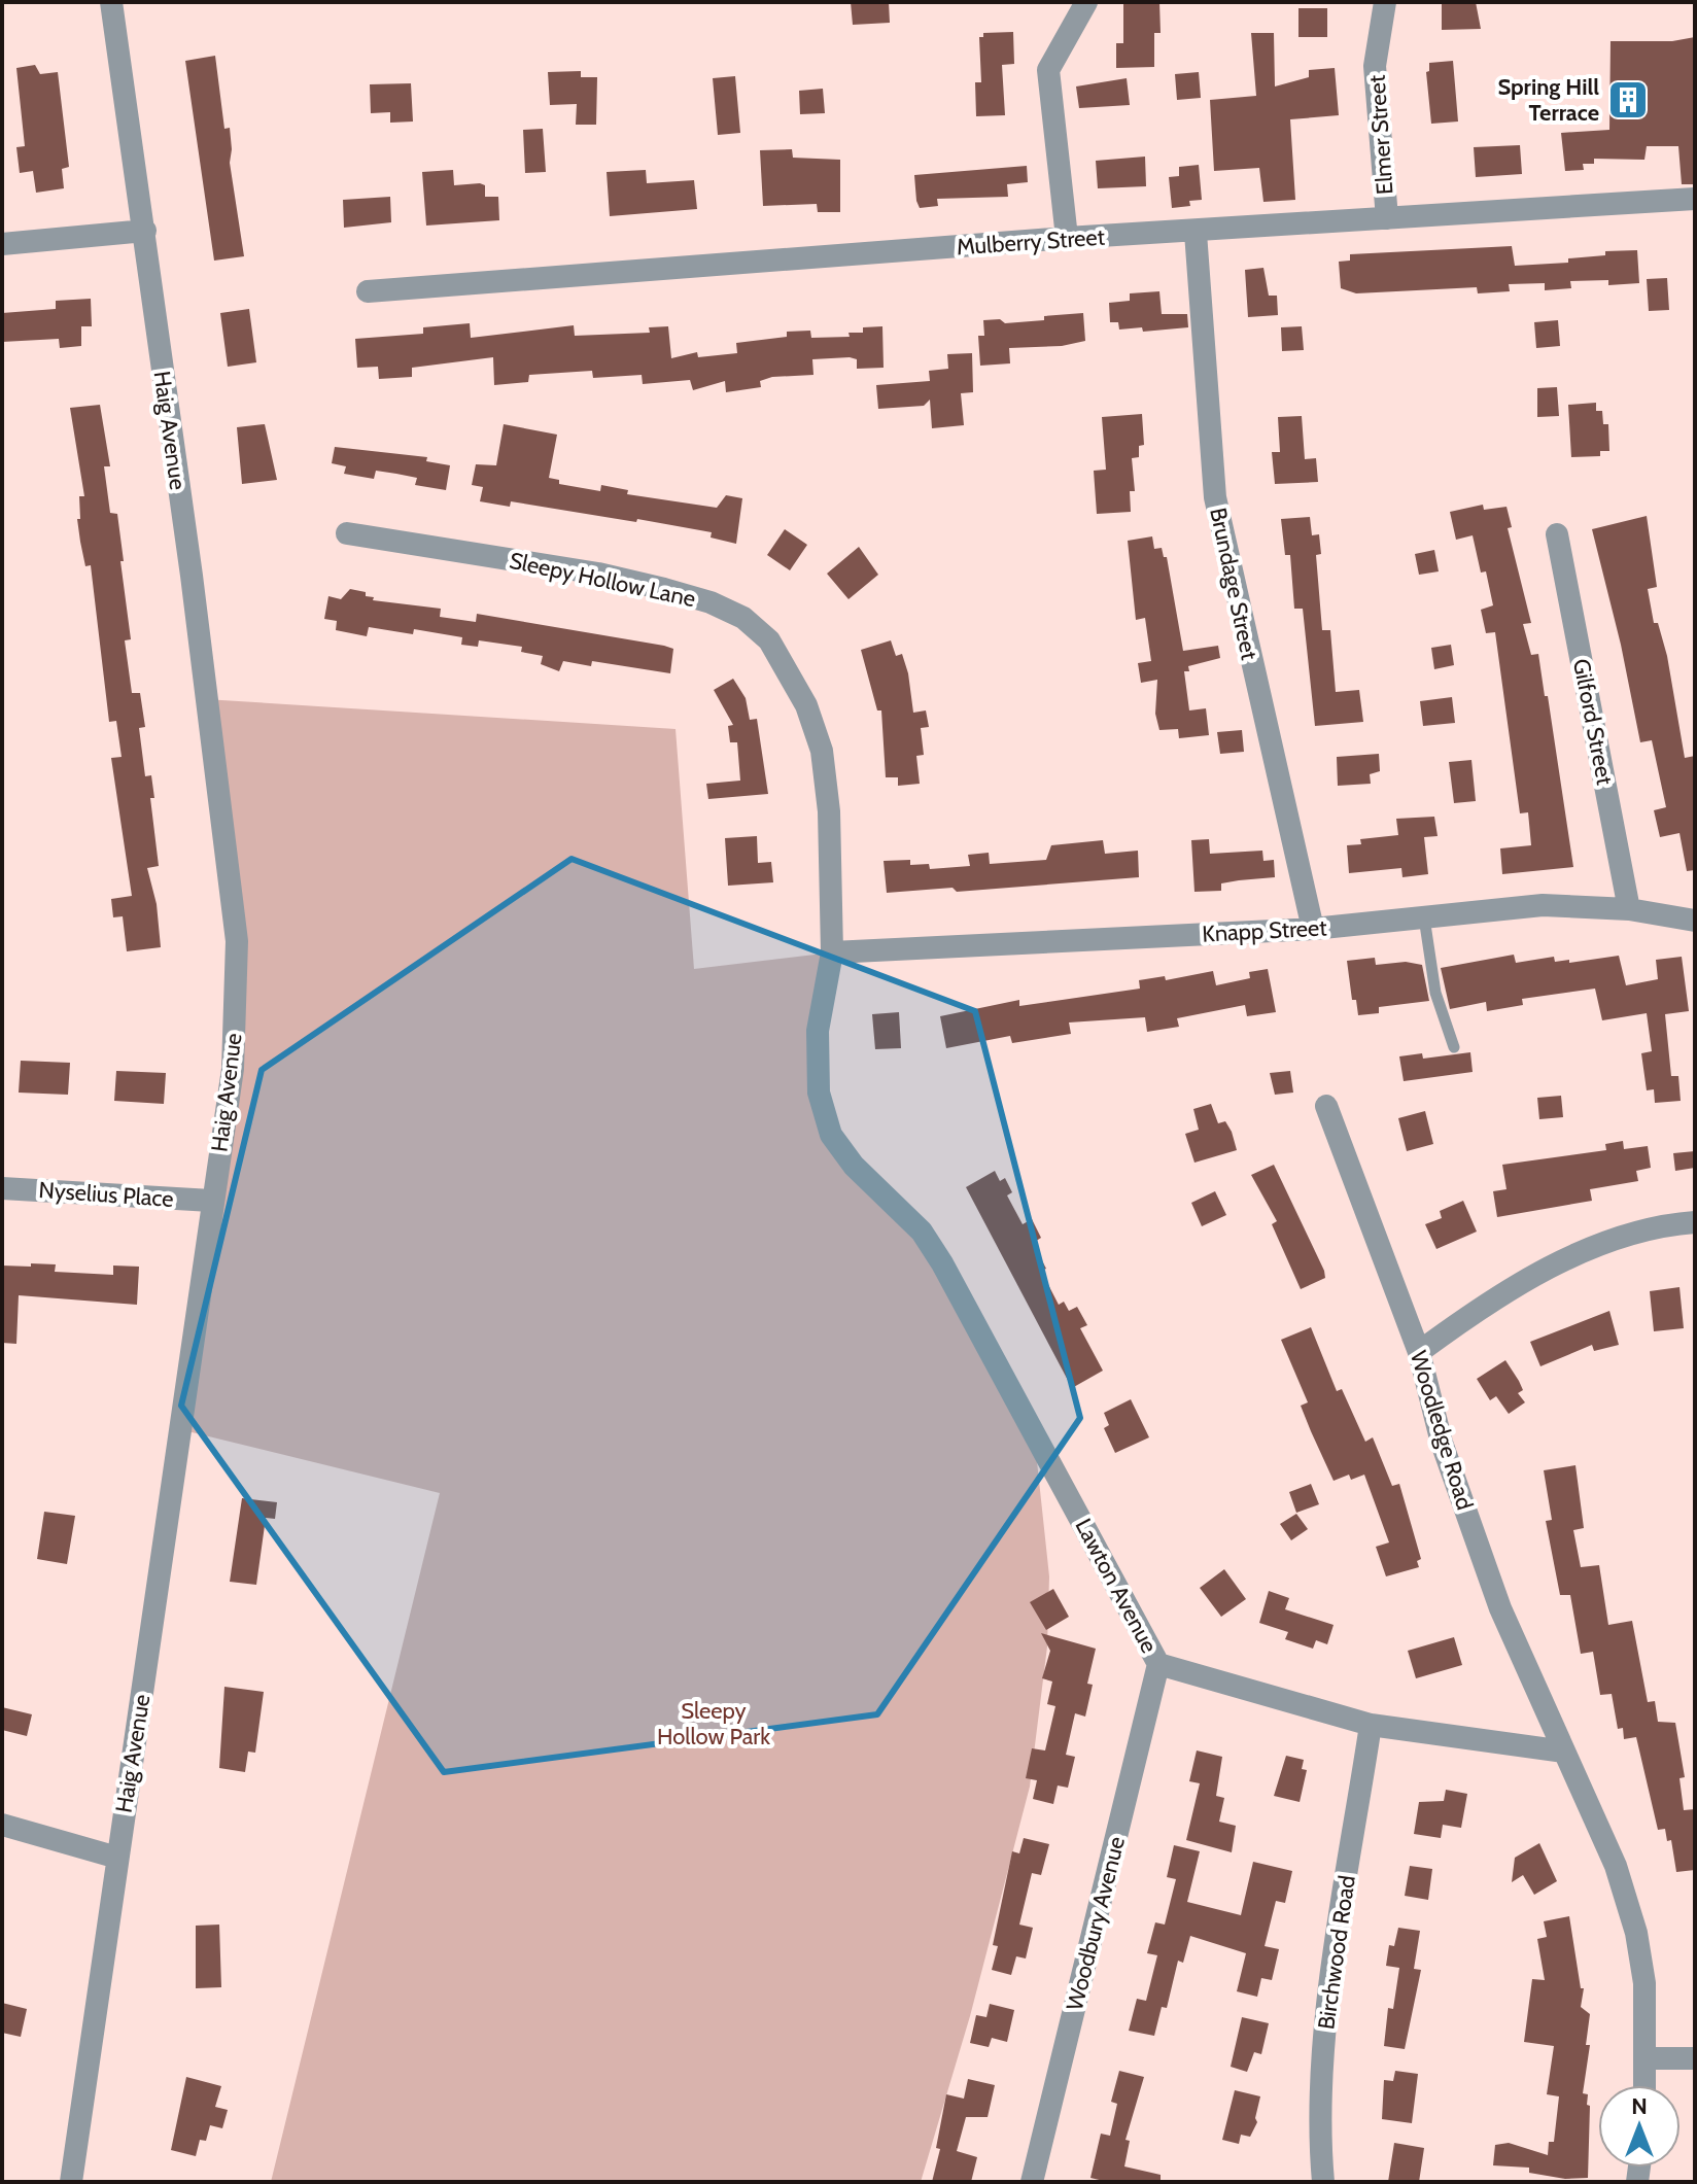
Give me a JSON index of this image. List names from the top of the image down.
{
  "streets": {
    "street": [
      "Elmer Street",
      "Mulberry Street",
      "Haig Avenue",
      "Sleepy Hollow Lane",
      "Brundage Street",
      "Gilford Street",
      "Knapp Street",
      "Nyselius Place",
      "Woodledge Road",
      "Lawton Avenue",
      "Woodbury Avenue",
      "Birchwood Road"
    ]
  },
  "crossings": [
    ["Elmer Street", "Mulberry Street"],
    ["Mulberry Street", "Brundage Street"],
    ["Haig Avenue", "Nyselius Place"],
    ["Sleepy Hollow Lane", "Knapp Street"],
    ["Sleepy Hollow Lane", "Lawton Avenue"],
    ["Brundage Street", "Knapp Street"],
    ["Gilford Street", "Knapp Street"],
    ["Knapp Street", "Lawton Avenue"],
    ["Woodledge Road", "Lawton Avenue"],
    ["Lawton Avenue", "Woodbury Avenue"],
    ["Lawton Avenue", "Birchwood Road"]
  ],
  "parks": ["Sleepy Hollow Park"],
  "places": {
    "building": ["Spring Hill Terrace"]
  },
  "north": "top"
}
